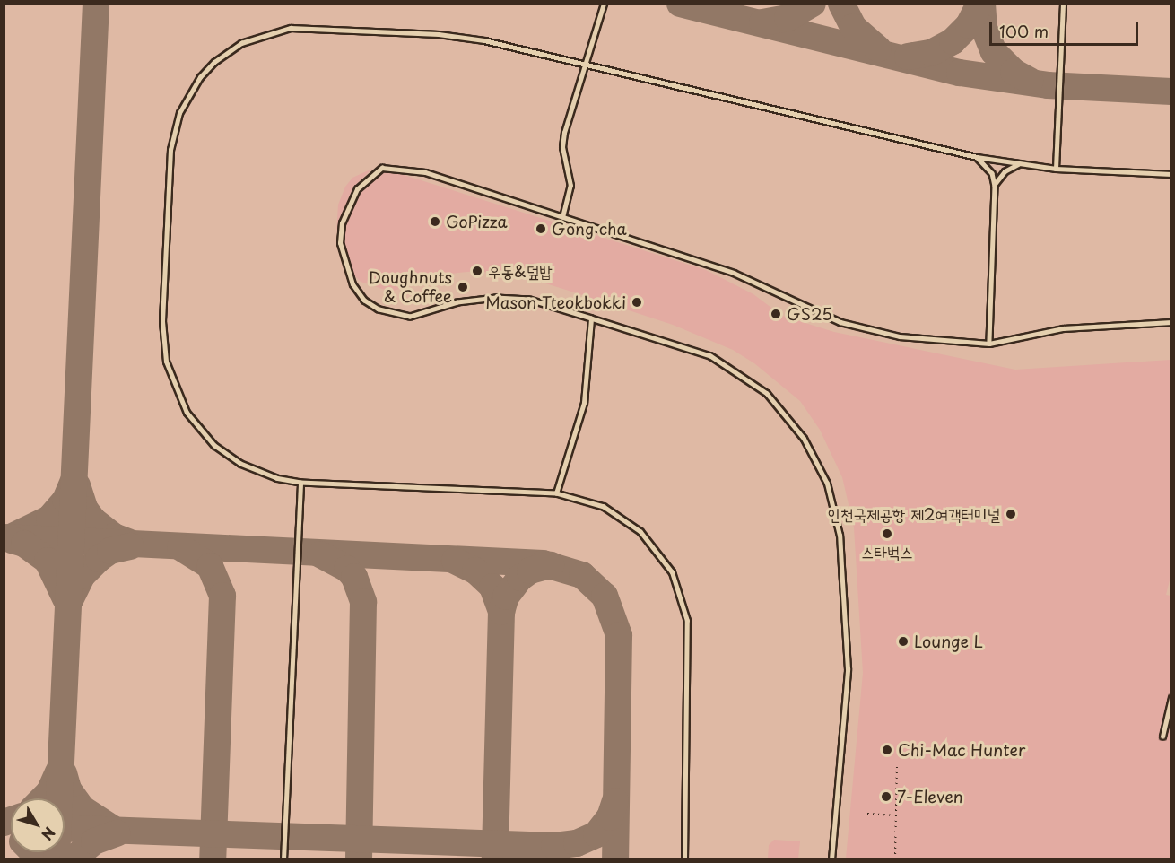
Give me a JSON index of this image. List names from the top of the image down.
{
  "places": [
    "GoPizza",
    "Gong cha",
    "우동&덮밥",
    "Doughnuts & Coffee",
    "Mason Tteokbokki",
    "GS25",
    "인천국제공항 제2여객터미널",
    "스타벅스",
    "Lounge L",
    "Chi-Mac Hunter",
    "7-Eleven"
  ],
  "scale_bar": "100 m",
  "north": "bottom right"
}
